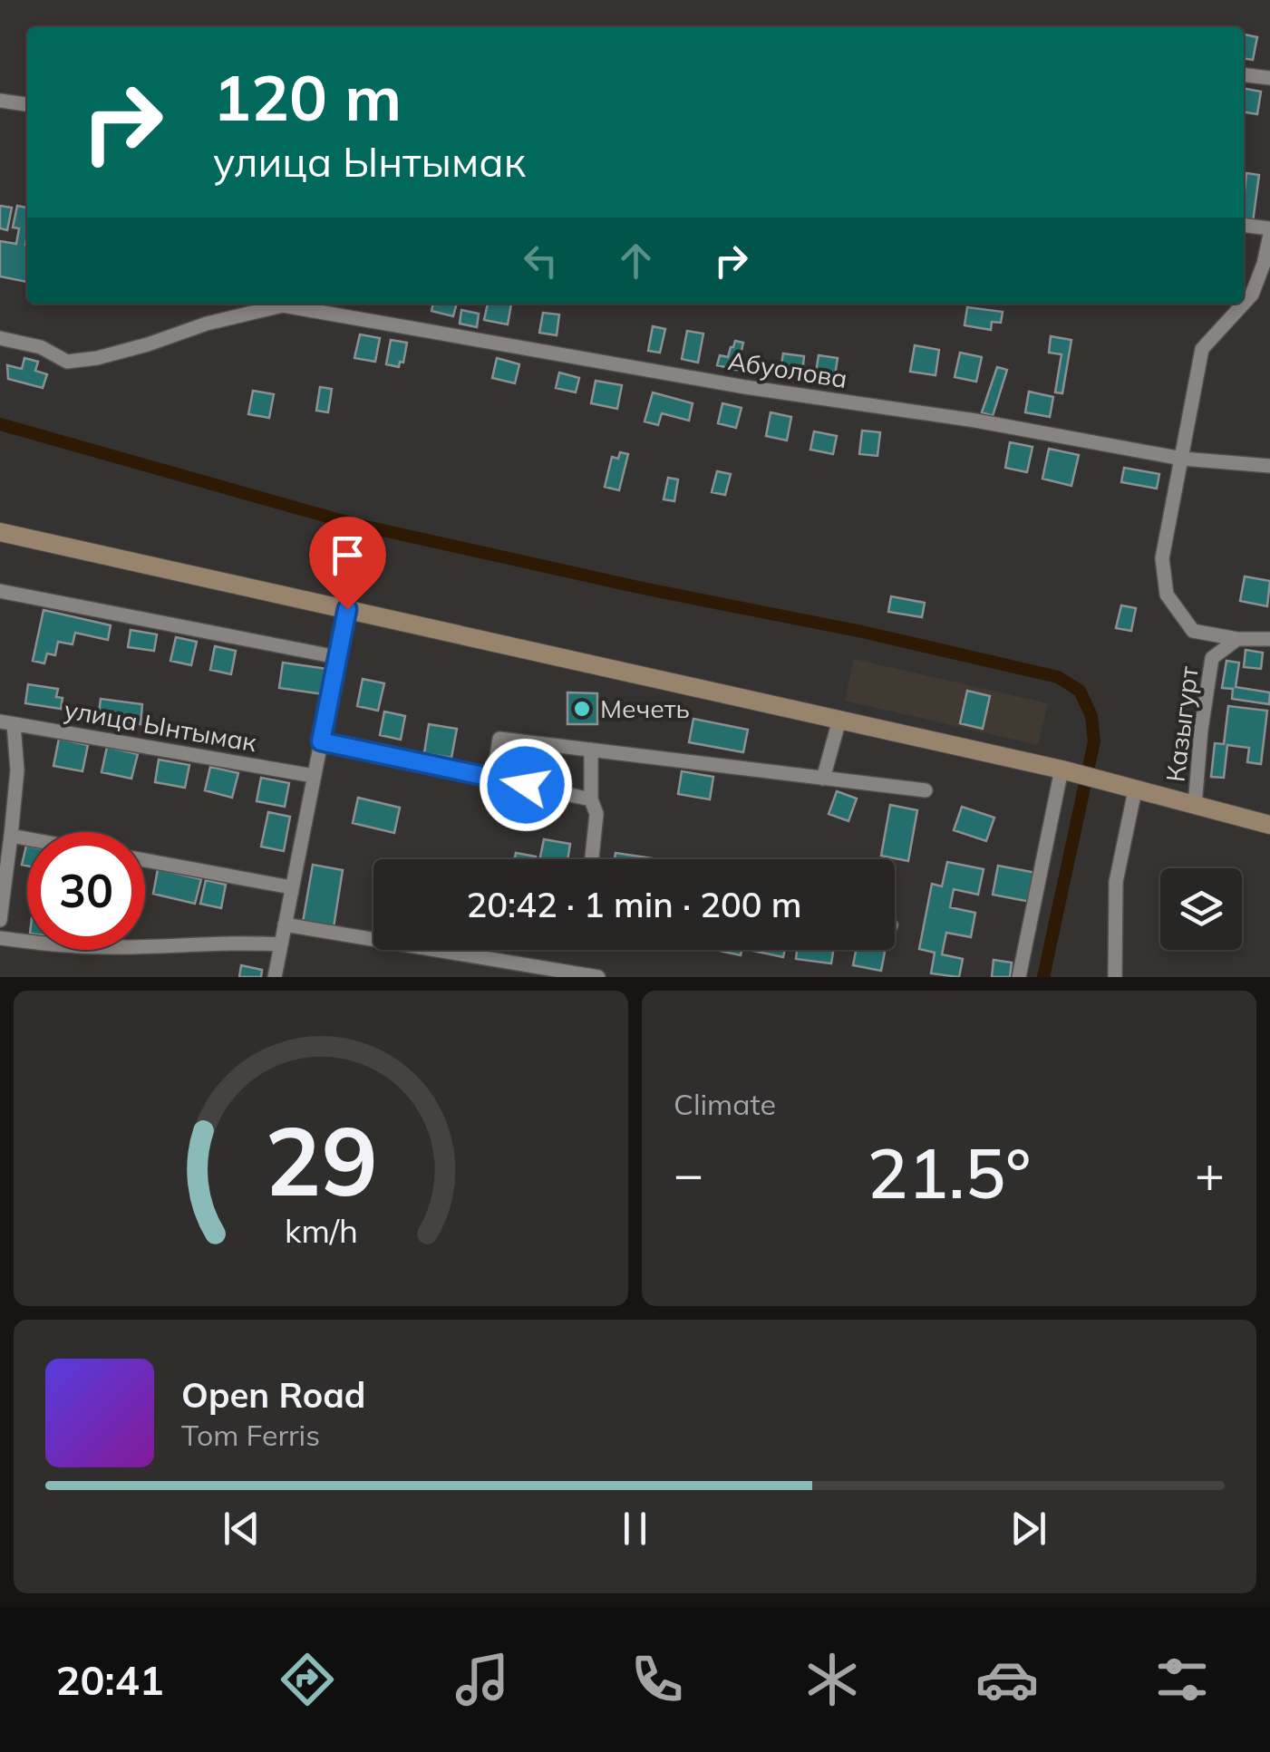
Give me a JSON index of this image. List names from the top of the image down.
{
  "streets": {
    "street": ["Абуолова", "Казыгурт", "улица Ынтымак"]
  },
  "places": ["Мечеть"],
  "page": {
    "turn": ["120 m", "улица Ынтымак"],
    "limit": "30",
    "trip": "20:42 · 1 min · 200 m",
    "tile": "Climate",
    "heat": ["−", "21.5°", "+"],
    "song": ["Open Road", "Tom Ferris"],
    "tabs": "20:41",
    "gauge": ["29", "km/h"]
  }
}
